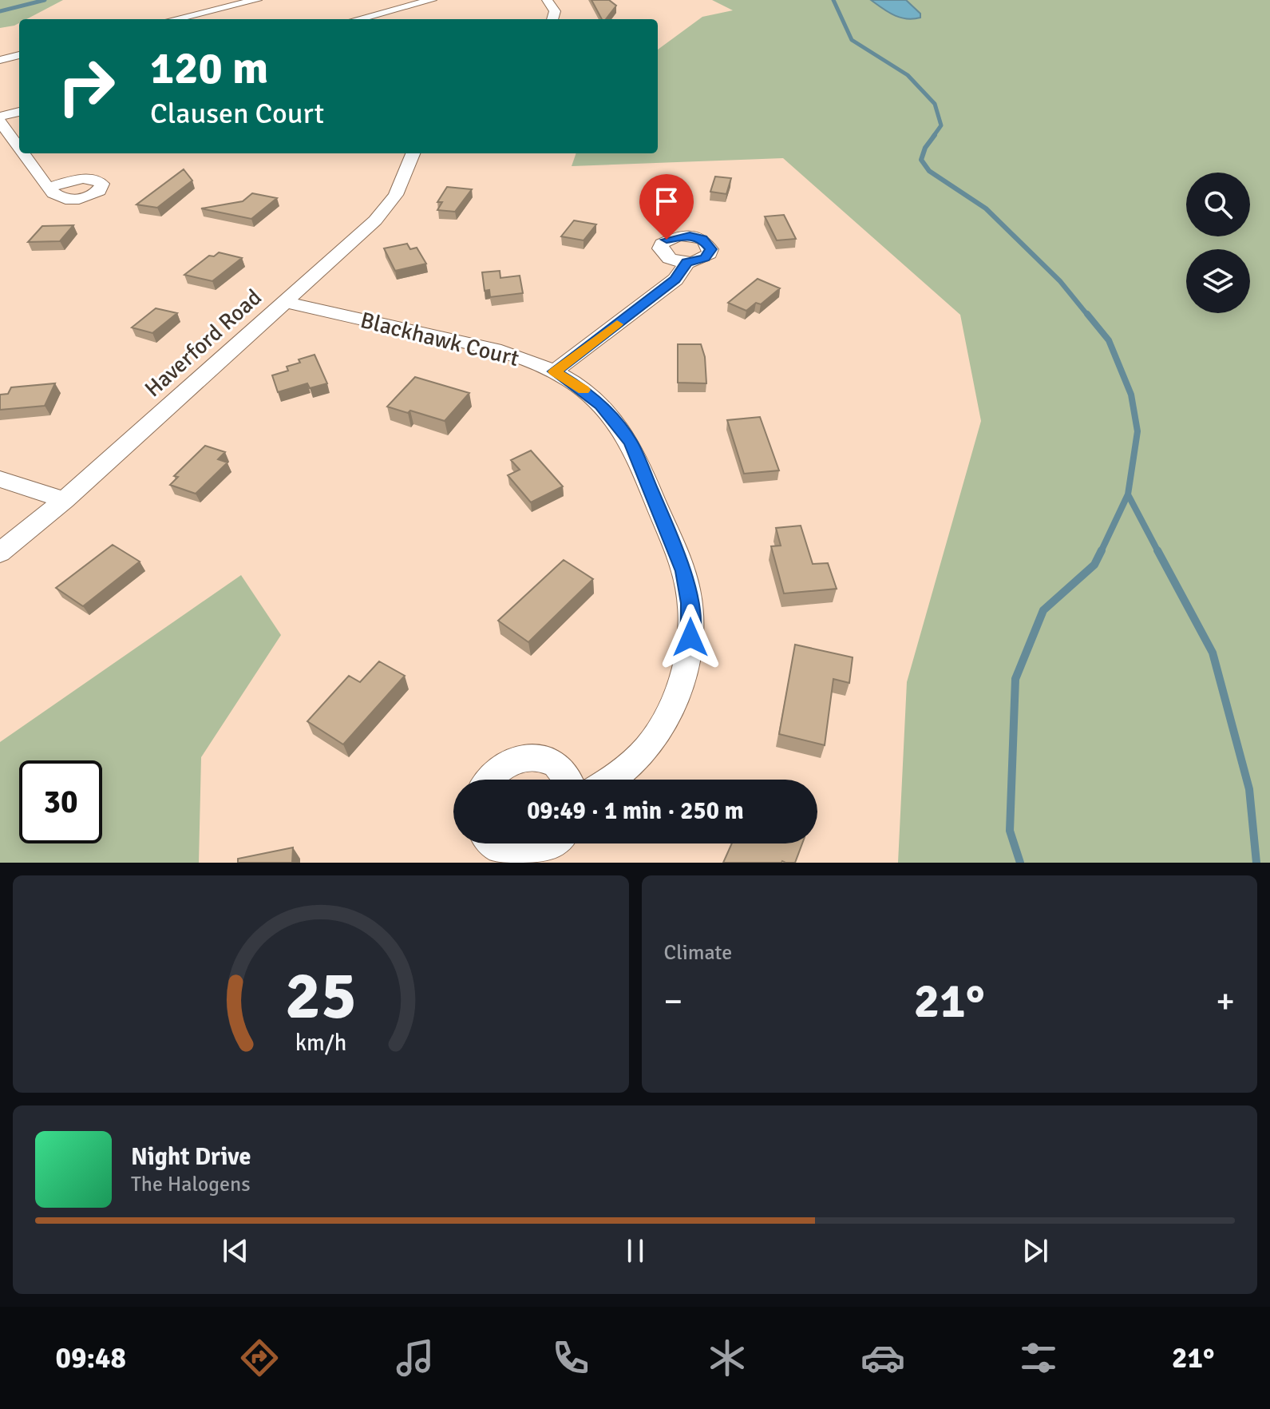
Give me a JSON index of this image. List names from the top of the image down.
{
  "streets": {
    "street": ["Blackhawk Court", "Haverford Road"]
  },
  "crossings": [
    ["Blackhawk Court", "Haverford Road"]
  ],
  "page": {
    "turn": ["120 m", "Clausen Court"],
    "limit": "30",
    "trip": "09:49 · 1 min · 250 m",
    "tile": "Climate",
    "heat": ["−", "21°", "+"],
    "song": ["Night Drive", "The Halogens"],
    "tabs": ["09:48", "21°"],
    "gauge": ["25", "km/h"]
  }
}
